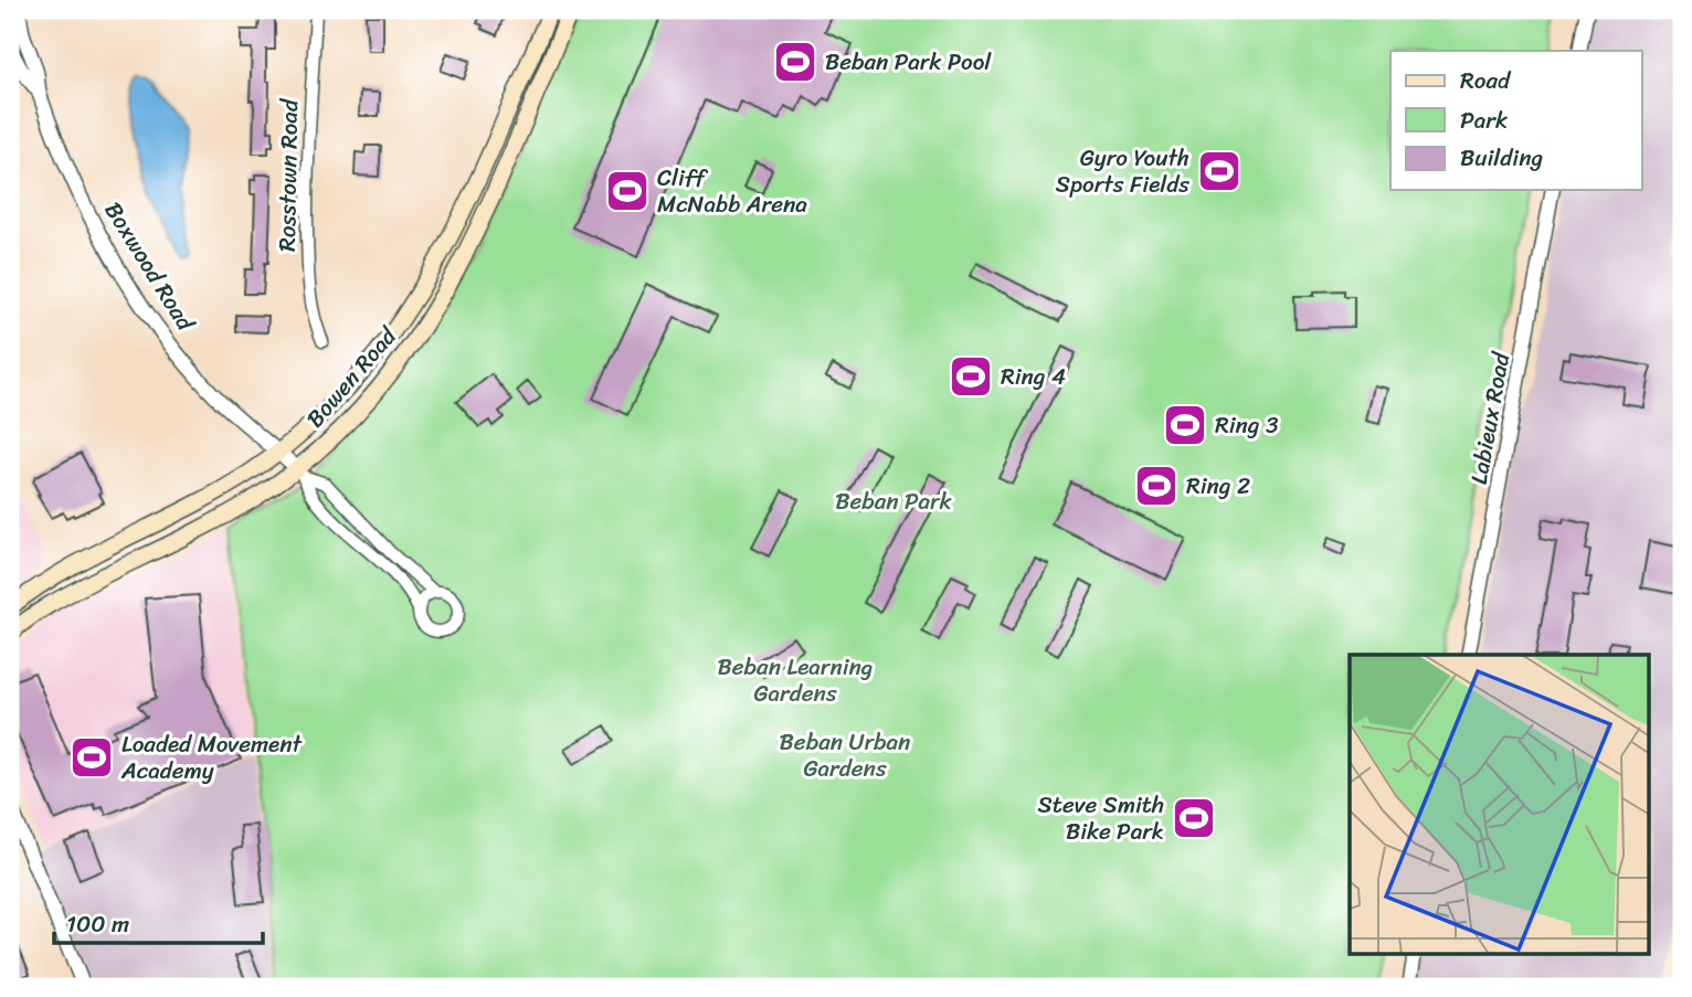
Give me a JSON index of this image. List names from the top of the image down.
{
  "streets": {
    "main road": ["Bowen Road"],
    "street": ["Rosstown Road", "Boxwood Road", "Labieux Road"]
  },
  "crossings": [
    ["Boxwood Road", "Bowen Road"]
  ],
  "parks": ["Beban Park", "Beban Learning Gardens", "Beban Urban Gardens"],
  "places": {
    "sports": [
      "Beban Park Pool",
      "Gyro Youth Sports Fields",
      "Cliff McNabb Arena",
      "Ring 4",
      "Ring 3",
      "Ring 2",
      "Loaded Movement Academy",
      "Steve Smith Bike Park"
    ]
  },
  "legend": ["Road", "Park", "Building"],
  "scale_bar": "100 m"
}
